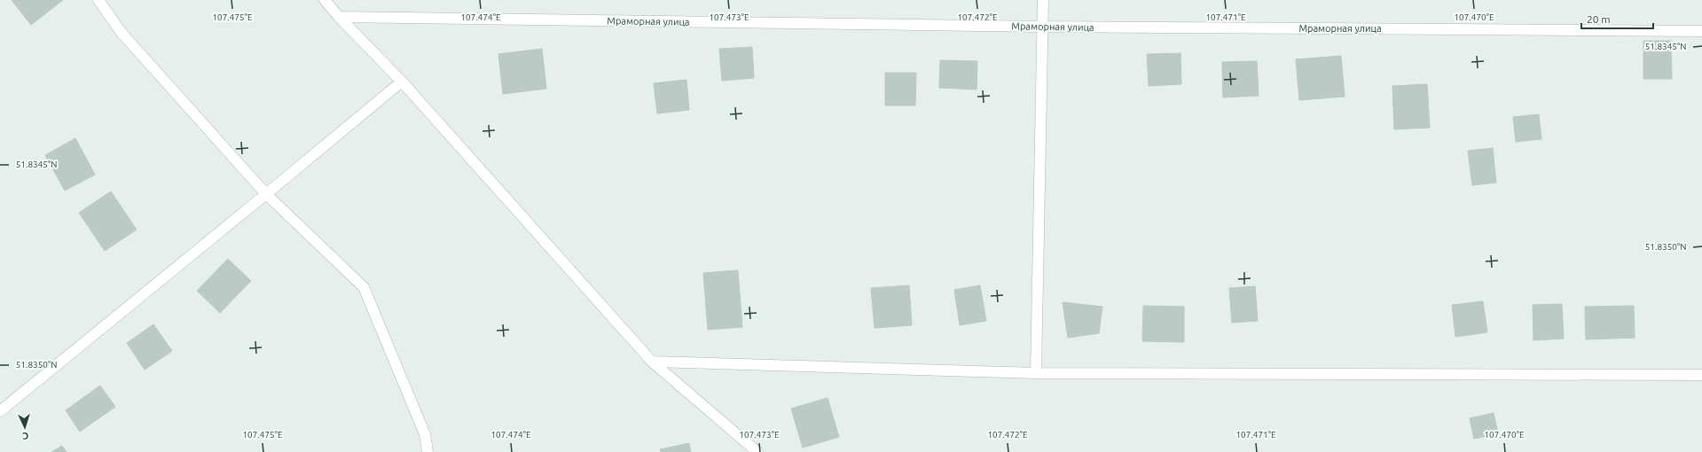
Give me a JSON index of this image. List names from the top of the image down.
{
  "streets": {
    "street": ["Мраморная улица"]
  },
  "scale_bar": "20 m",
  "north": "bottom",
  "coordinates": [
    "107.475°E",
    "107.474°E",
    "107.473°E",
    "107.472°E",
    "107.471°E",
    "107.470°E",
    "51.8345°N",
    "51.8350°N"
  ]
}
